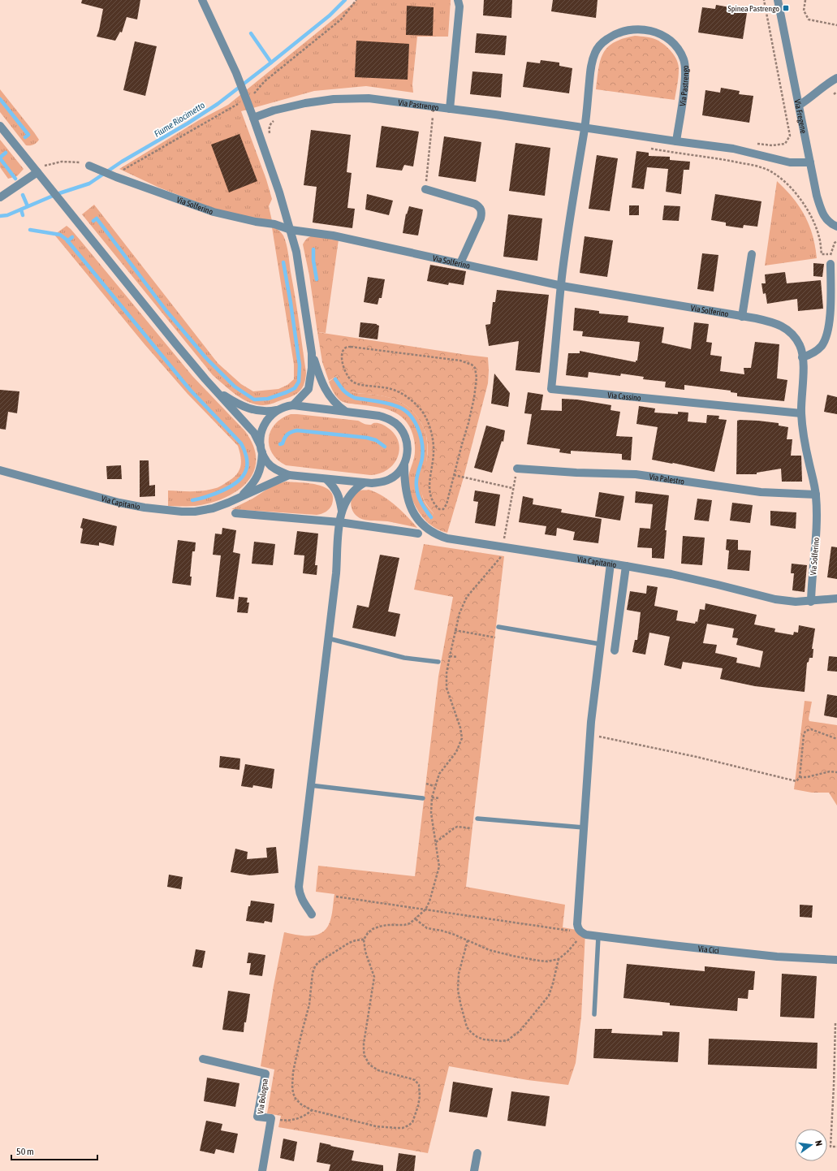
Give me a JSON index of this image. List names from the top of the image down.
{
  "streets": {
    "street": [
      "Via Pastrengo",
      "Via Fregene",
      "Via Solferino",
      "Via Cassino",
      "Via Palestro",
      "Via Capitanio",
      "Via Cici",
      "Via Bologna"
    ]
  },
  "crossings": [
    ["Via Pastrengo", "Via Fregene"],
    ["Via Pastrengo", "Via Solferino"],
    ["Via Pastrengo", "Via Cassino"],
    ["Via Solferino", "Via Cassino"],
    ["Via Solferino", "Via Palestro"],
    ["Via Solferino", "Via Capitanio"]
  ],
  "water": ["Fiume Riocimetto"],
  "places": {
    "transit": ["Spinea Pastrengo"]
  },
  "scale_bar": "50 m",
  "north": "right"
}
